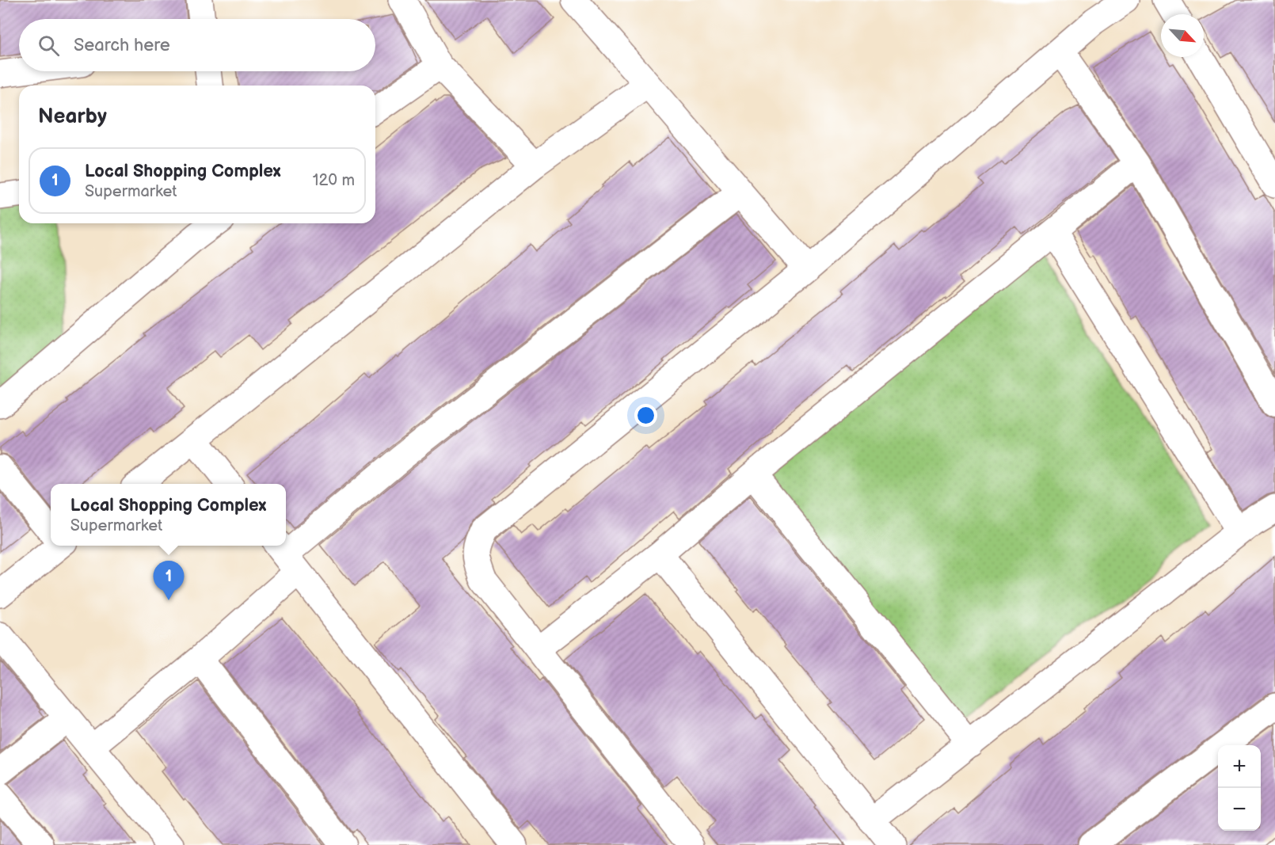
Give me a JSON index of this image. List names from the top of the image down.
{
  "north": "bottom right",
  "page": {
    "search": "Search here",
    "heading": "Nearby",
    "list": [
      {
        "mark": "1",
        "name": "Local Shopping Complex",
        "note": "Supermarket",
        "value": "120 m"
      }
    ],
    "popup": ["Local Shopping Complex", "Supermarket"],
    "pins": "1",
    "map_buttons": ["+", "−"]
  }
}
